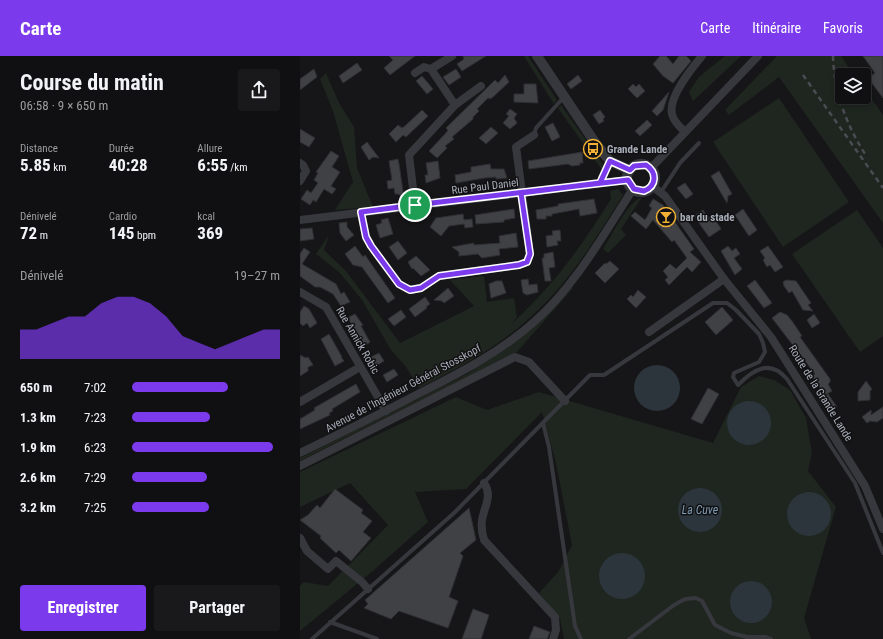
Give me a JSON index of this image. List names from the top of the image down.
{
  "streets": {
    "street": [
      "Rue Paul Daniel",
      "Rue Annick Robic",
      "Avenue de l'Ingénieur Général Stosskopf",
      "Route de la Grande Lande"
    ]
  },
  "crossings": [
    ["Rue Paul Daniel", "Avenue de l'Ingénieur Général Stosskopf"],
    ["Rue Paul Daniel", "Route de la Grande Lande"],
    ["Rue Annick Robic", "Avenue de l'Ingénieur Général Stosskopf"],
    ["Avenue de l'Ingénieur Général Stosskopf", "Route de la Grande Lande"]
  ],
  "water": ["La Cuve"],
  "places": {
    "bus stop": ["Grande Lande"],
    "bar": ["bar du stade"]
  },
  "page": {
    "header": "Carte",
    "nav": ["Carte", "Itinéraire", "Favoris"],
    "heading": ["Course du matin", "06:58 · 9 × 650 m"],
    "stats": [
      ["Distance", "5.85 km"],
      ["Durée", "40:28"],
      ["Allure", "6:55 /km"],
      ["Dénivelé", "72 m"],
      ["Cardio", "145 bpm"],
      ["kcal", "369"]
    ],
    "chart": ["Dénivelé", "19–27 m"],
    "list": [
      {
        "name": "650 m",
        "note": "7:02"
      },
      {
        "name": "1.3 km",
        "note": "7:23"
      },
      {
        "name": "1.9 km",
        "note": "6:23"
      },
      {
        "name": "2.6 km",
        "note": "7:29"
      },
      {
        "name": "3.2 km",
        "note": "7:25"
      }
    ],
    "buttons": ["Enregistrer", "Partager"]
  }
}
